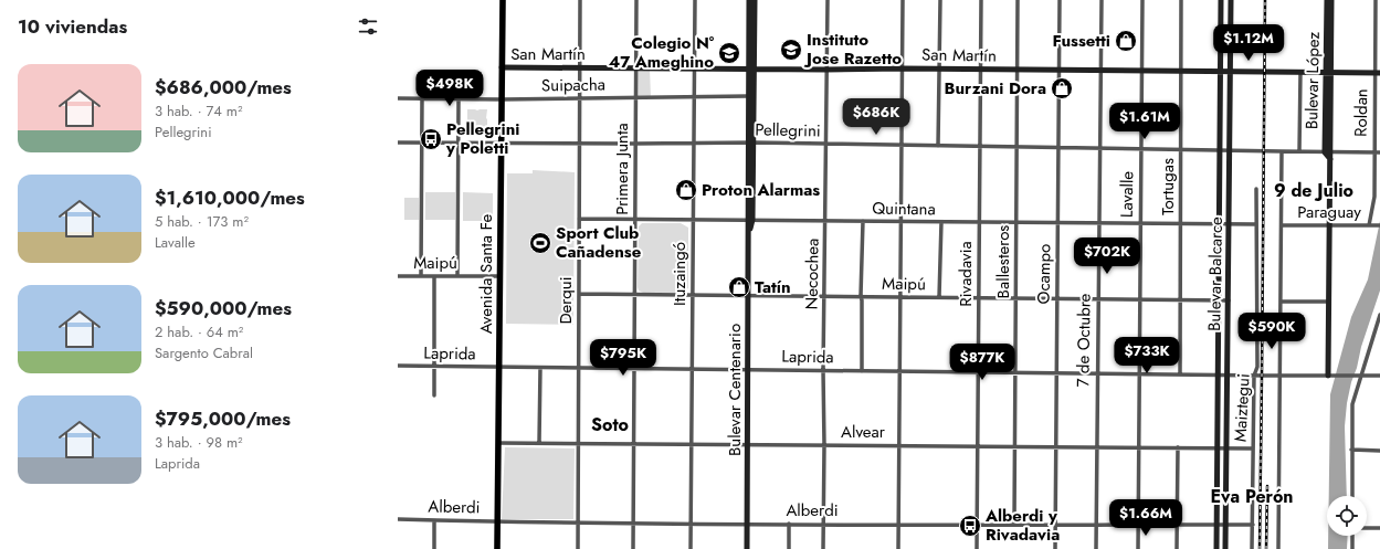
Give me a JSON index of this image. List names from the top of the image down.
{
  "streets": {
    "main road": [
      "San Martín",
      "Bulevar López",
      "Avenida Santa Fe",
      "Bulevar Balcarce",
      "Bulevar Centenario"
    ],
    "street": [
      "Suipacha",
      "Roldan",
      "Pellegrini",
      "Primera Junta",
      "Tortugas",
      "Lavalle",
      "Quintana",
      "Paraguay",
      "Ballesteros",
      "Maipú",
      "Ituzaingó",
      "Necochea",
      "Rivadavia",
      "Ocampo",
      "Derqui",
      "7 de Octubre",
      "Laprida",
      "Maiztegui",
      "Alvear",
      "Alberdi"
    ]
  },
  "crossings": [
    ["San Martín", "Bulevar López"],
    ["San Martín", "Roldan"],
    ["San Martín", "Primera Junta"],
    ["San Martín", "Tortugas"],
    ["San Martín", "Lavalle"],
    ["San Martín", "Ballesteros"],
    ["San Martín", "Avenida Santa Fe"],
    ["San Martín", "Ituzaingó"],
    ["San Martín", "Necochea"],
    ["San Martín", "Rivadavia"],
    ["San Martín", "Ocampo"],
    ["San Martín", "Bulevar Balcarce"],
    ["San Martín", "Derqui"],
    ["San Martín", "7 de Octubre"],
    ["San Martín", "Bulevar Centenario"],
    ["Bulevar López", "Pellegrini"],
    ["Bulevar López", "Paraguay"],
    ["Suipacha", "Primera Junta"],
    ["Suipacha", "Avenida Santa Fe"],
    ["Suipacha", "Ituzaingó"],
    ["Suipacha", "Derqui"],
    ["Suipacha", "Bulevar Centenario"],
    ["Roldan", "Pellegrini"],
    ["Roldan", "Paraguay"],
    ["Pellegrini", "Primera Junta"],
    ["Pellegrini", "Tortugas"],
    ["Pellegrini", "Lavalle"],
    ["Pellegrini", "Ballesteros"],
    ["Pellegrini", "Avenida Santa Fe"],
    ["Pellegrini", "Ituzaingó"],
    ["Pellegrini", "Necochea"],
    ["Pellegrini", "Rivadavia"],
    ["Pellegrini", "Ocampo"],
    ["Pellegrini", "Bulevar Balcarce"],
    ["Pellegrini", "Derqui"],
    ["Pellegrini", "7 de Octubre"],
    ["Pellegrini", "Bulevar Centenario"],
    ["Primera Junta", "Quintana"],
    ["Primera Junta", "Maipú"],
    ["Primera Junta", "Laprida"],
    ["Primera Junta", "Alvear"],
    ["Primera Junta", "Alberdi"],
    ["Tortugas", "Quintana"],
    ["Tortugas", "Maipú"],
    ["Tortugas", "Laprida"],
    ["Lavalle", "Quintana"],
    ["Lavalle", "Maipú"],
    ["Lavalle", "Laprida"],
    ["Lavalle", "Alvear"],
    ["Lavalle", "Alberdi"],
    ["Quintana", "Ballesteros"],
    ["Quintana", "Ituzaingó"],
    ["Quintana", "Necochea"],
    ["Quintana", "Rivadavia"],
    ["Quintana", "Ocampo"],
    ["Quintana", "Bulevar Balcarce"],
    ["Quintana", "Derqui"],
    ["Quintana", "7 de Octubre"],
    ["Quintana", "Bulevar Centenario"],
    ["Quintana", "Maiztegui"],
    ["Ballesteros", "Maipú"],
    ["Ballesteros", "Laprida"],
    ["Ballesteros", "Alvear"],
    ["Ballesteros", "Alberdi"],
    ["Maipú", "Avenida Santa Fe"],
    ["Maipú", "Ituzaingó"],
    ["Maipú", "Necochea"],
    ["Maipú", "Rivadavia"],
    ["Maipú", "Ocampo"],
    ["Maipú", "Bulevar Balcarce"],
    ["Maipú", "Derqui"],
    ["Maipú", "7 de Octubre"],
    ["Maipú", "Bulevar Centenario"],
    ["Avenida Santa Fe", "Laprida"],
    ["Avenida Santa Fe", "Alvear"],
    ["Avenida Santa Fe", "Alberdi"],
    ["Ituzaingó", "Laprida"],
    ["Ituzaingó", "Alvear"],
    ["Ituzaingó", "Alberdi"],
    ["Necochea", "Laprida"],
    ["Necochea", "Alvear"],
    ["Necochea", "Alberdi"],
    ["Rivadavia", "Laprida"],
    ["Rivadavia", "Alvear"],
    ["Rivadavia", "Alberdi"],
    ["Ocampo", "Laprida"],
    ["Ocampo", "Alvear"],
    ["Ocampo", "Alberdi"],
    ["Bulevar Balcarce", "Laprida"],
    ["Bulevar Balcarce", "Alvear"],
    ["Bulevar Balcarce", "Alberdi"],
    ["Derqui", "Laprida"],
    ["Derqui", "Alvear"],
    ["Derqui", "Alberdi"],
    ["7 de Octubre", "Laprida"],
    ["7 de Octubre", "Alvear"],
    ["7 de Octubre", "Alberdi"],
    ["Laprida", "Bulevar Centenario"],
    ["Laprida", "Maiztegui"],
    ["Bulevar Centenario", "Alvear"],
    ["Bulevar Centenario", "Alberdi"],
    ["Maiztegui", "Alvear"],
    ["Maiztegui", "Alberdi"]
  ],
  "districts": ["9 de Julio", "Soto", "Eva Perón"],
  "places": {
    "shop": [
      "Fussetti",
      "Burzani Dora",
      "Proton Alarmas",
      "Tatín"
    ],
    "school or university": ["Instituto Jose Razetto", "Colegio Nº 47 Ameghino"],
    "bus stop": ["Pellegrini y Poletti", "Alberdi y Rivadavia"],
    "sports": ["Sport Club Cañadense"]
  },
  "page": {
    "heading": "10 viviendas",
    "price": [
      "$1.12M",
      "$498K",
      "$686K",
      "$1.61M",
      "$702K",
      "$590K",
      "$733K",
      "$795K",
      "$877K",
      "$1.66M"
    ],
    "list": [
      {
        "name": "$686,000/mes",
        "note": "3 hab. · 74 m² · Pellegrini"
      },
      {
        "name": "$1,610,000/mes",
        "note": "5 hab. · 173 m² · Lavalle"
      },
      {
        "name": "$590,000/mes",
        "note": "2 hab. · 64 m² · Sargento Cabral"
      },
      {
        "name": "$795,000/mes",
        "note": "3 hab. · 98 m² · Laprida"
      }
    ]
  }
}
